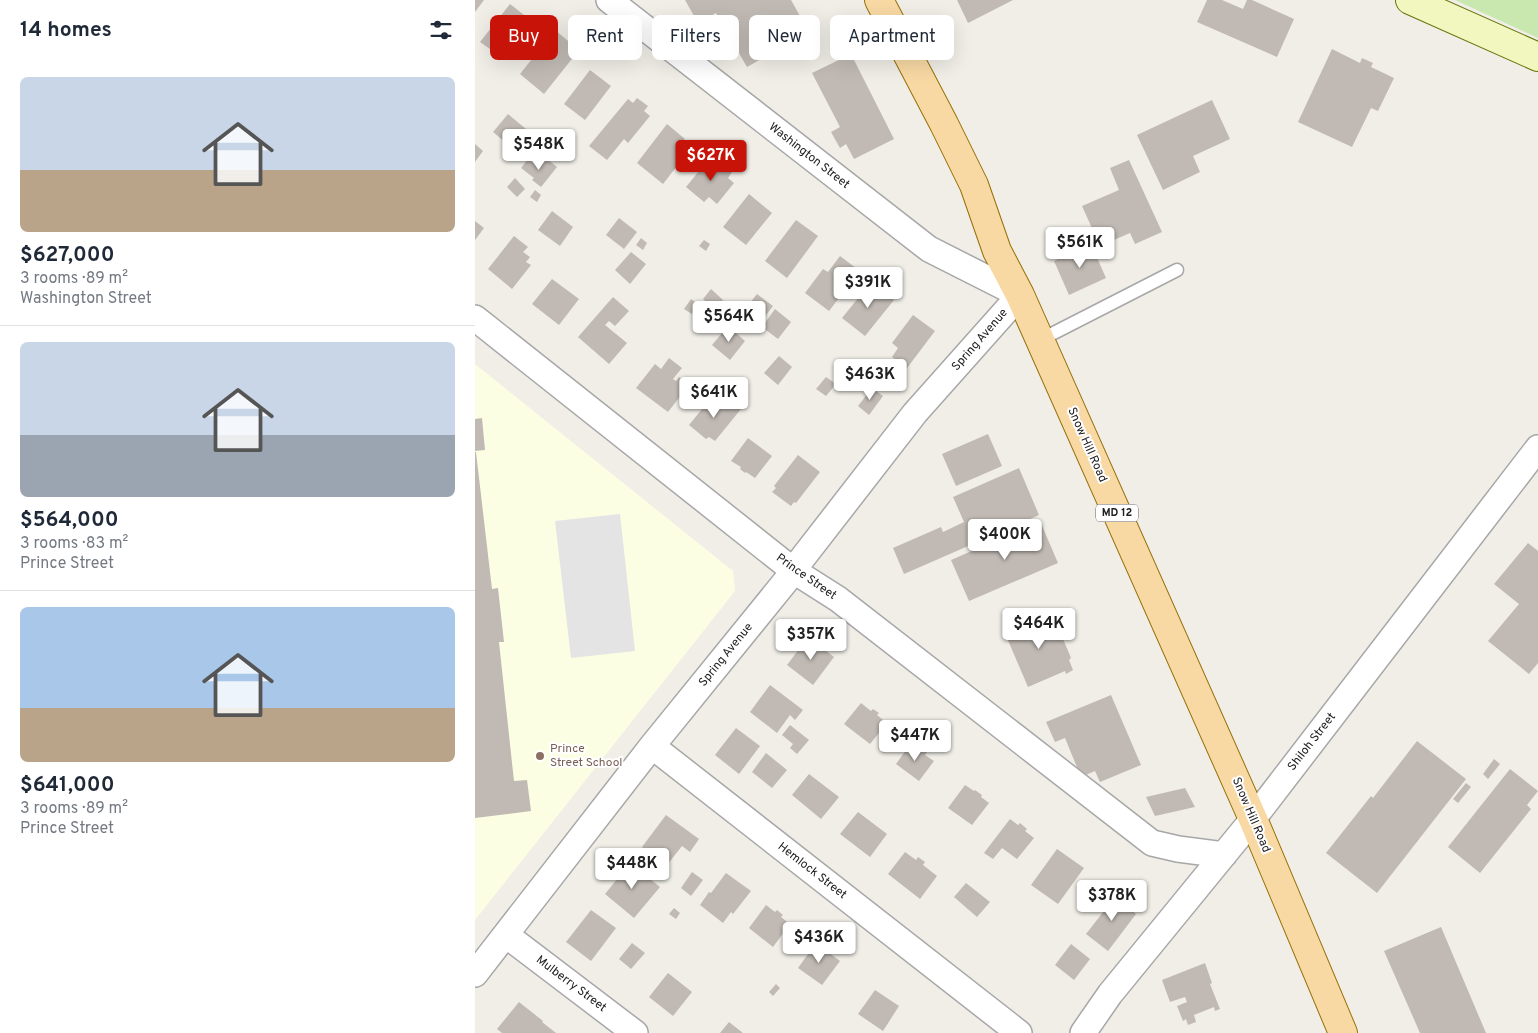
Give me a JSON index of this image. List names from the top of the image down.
{
  "streets": {
    "main road": ["Snow Hill Road", "MD 12"],
    "street": [
      "Washington Street",
      "Spring Avenue",
      "Prince Street",
      "Shiloh Street",
      "Hemlock Street",
      "Mulberry Street"
    ]
  },
  "crossings": [
    ["Washington Street", "Spring Avenue"],
    ["Washington Street", "Snow Hill Road"],
    ["Spring Avenue", "Snow Hill Road"],
    ["Spring Avenue", "Prince Street"],
    ["Spring Avenue", "Hemlock Street"],
    ["Spring Avenue", "Mulberry Street"],
    ["Snow Hill Road", "Shiloh Street"],
    ["Prince Street", "Shiloh Street"]
  ],
  "places": ["Prince Street School"],
  "page": {
    "heading": "14 homes",
    "chip": [
      "Buy",
      "Rent",
      "Filters",
      "New",
      "Apartment"
    ],
    "list": [
      {
        "name": "$627,000",
        "note": "3 rooms · 89 m² · Washington Street"
      },
      {
        "name": "$564,000",
        "note": "3 rooms · 83 m² · Prince Street"
      },
      {
        "name": "$641,000",
        "note": "3 rooms · 89 m² · Prince Street"
      }
    ],
    "price": [
      "$548K",
      "$627K",
      "$561K",
      "$391K",
      "$564K",
      "$463K",
      "$641K",
      "$400K",
      "$464K",
      "$357K",
      "$447K",
      "$448K",
      "$378K",
      "$436K"
    ]
  }
}
